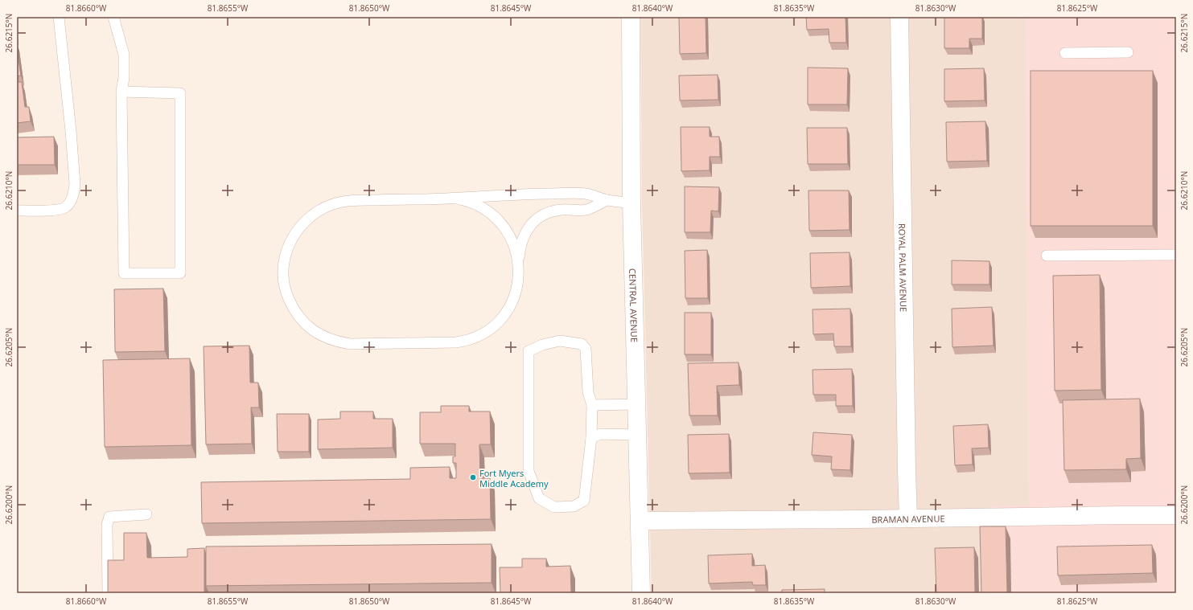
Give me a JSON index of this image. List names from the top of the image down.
{
  "streets": {
    "street": ["ROYAL PALM AVENUE", "CENTRAL AVENUE", "BRAMAN AVENUE"]
  },
  "crossings": [
    ["ROYAL PALM AVENUE", "BRAMAN AVENUE"],
    ["CENTRAL AVENUE", "BRAMAN AVENUE"]
  ],
  "places": ["Fort Myers Middle Academy"],
  "coordinates": [
    "81.8660°W",
    "81.8655°W",
    "81.8650°W",
    "81.8645°W",
    "81.8640°W",
    "81.8635°W",
    "81.8630°W",
    "81.8625°W",
    "26.6215°N",
    "26.6210°N",
    "26.6205°N",
    "26.6200°N"
  ]
}
